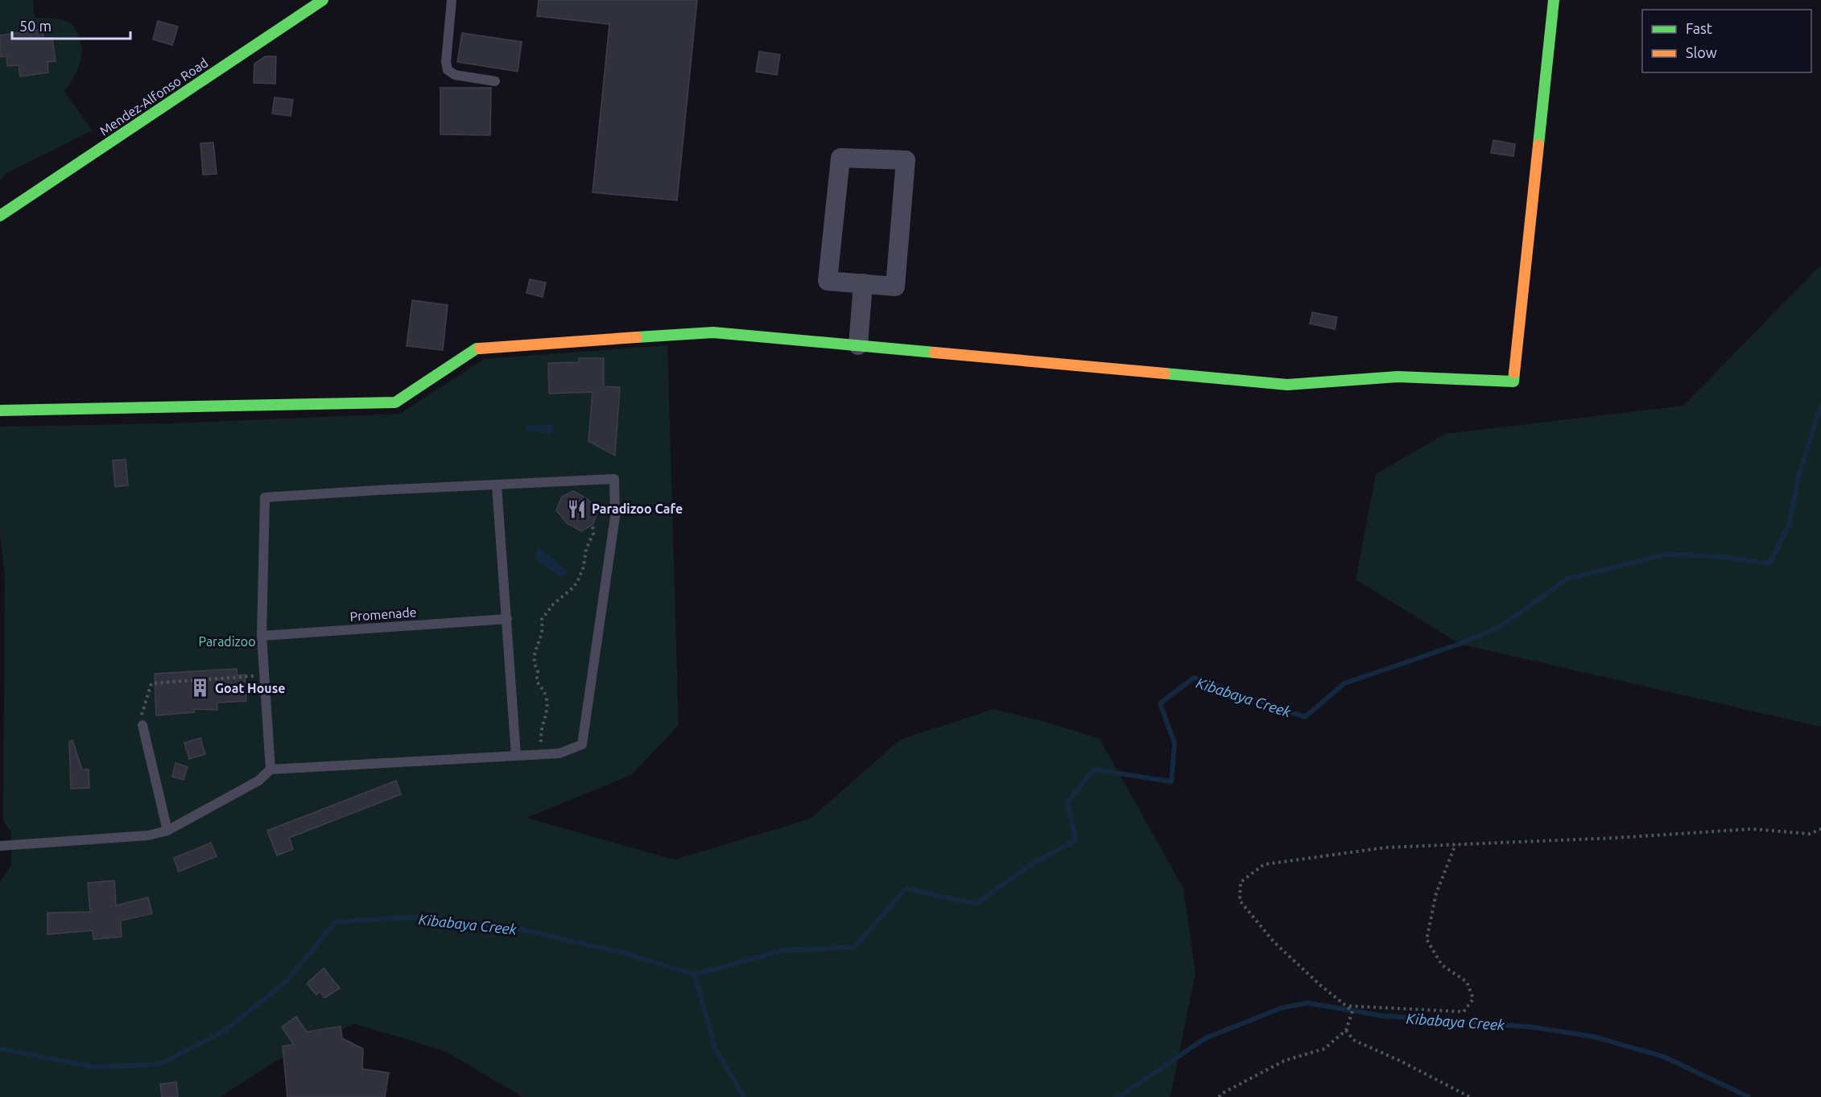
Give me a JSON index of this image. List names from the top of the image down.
{
  "streets": {
    "street": ["Mendez-Alfonso Road"],
    "lane": ["Promenade"]
  },
  "water": ["Kibabaya Creek"],
  "parks": ["Paradizoo"],
  "places": {
    "restaurant": ["Paradizoo Cafe"],
    "building": ["Goat House"]
  },
  "legend": ["Fast", "Slow"],
  "scale_bar": "50 m"
}
